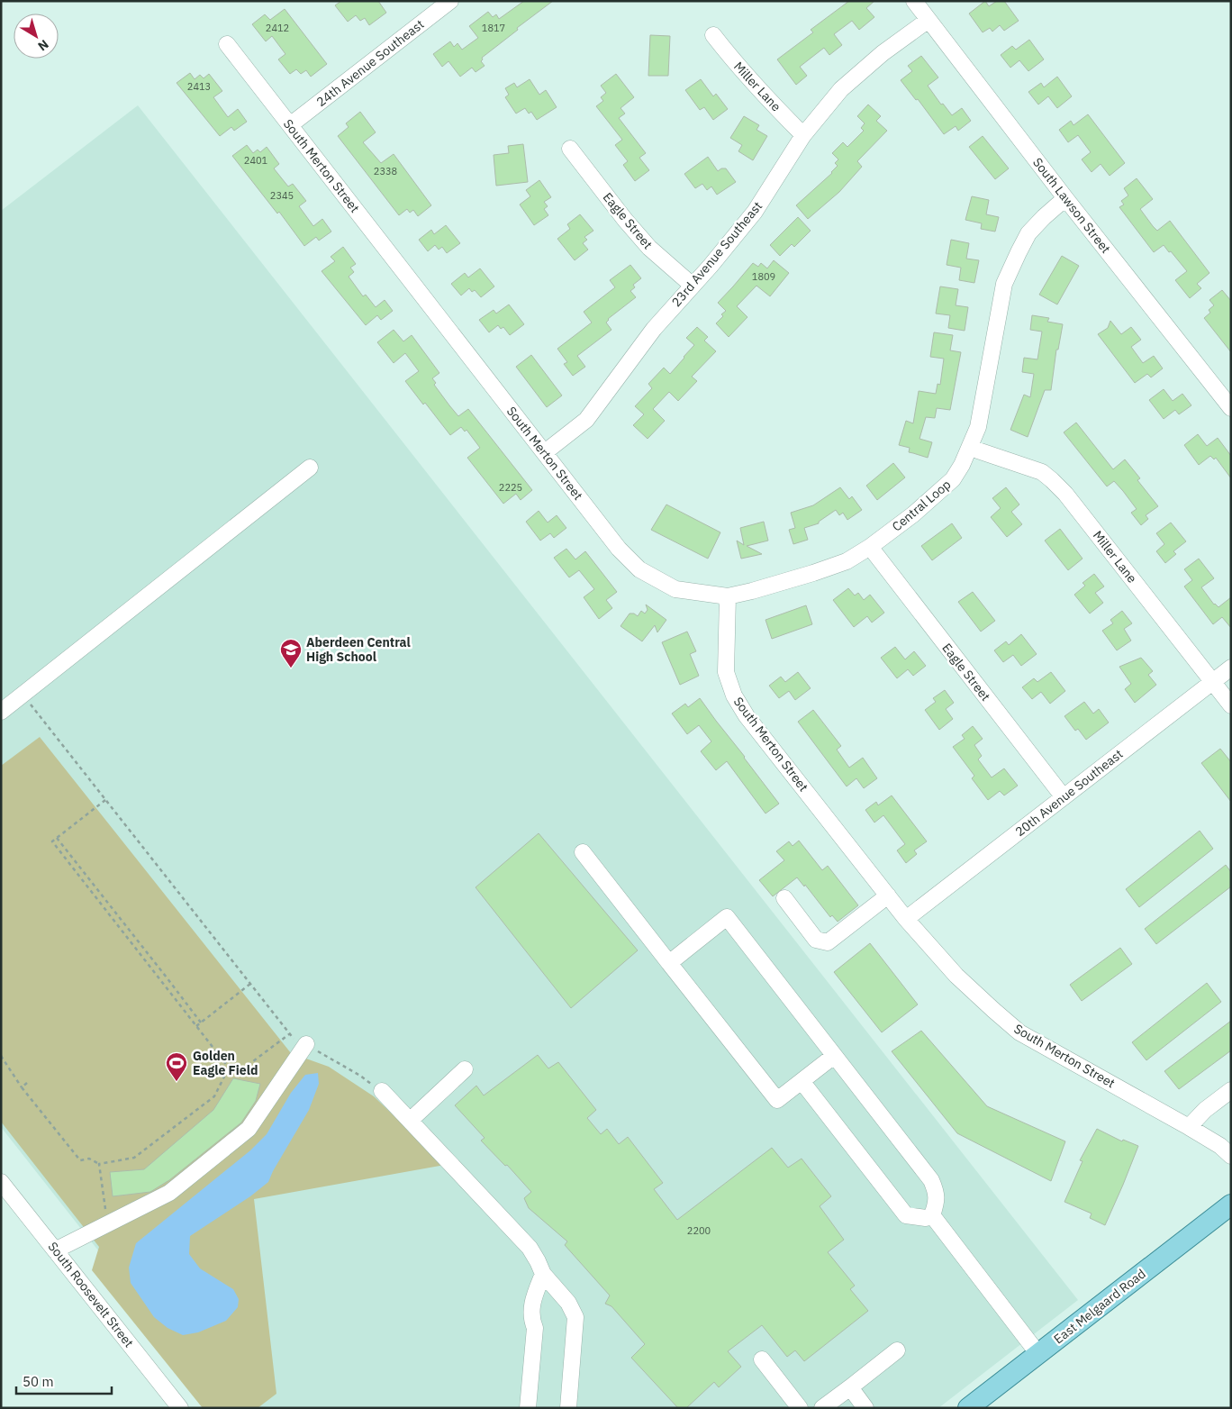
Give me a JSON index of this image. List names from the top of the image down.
{
  "streets": {
    "main road": ["East Melgaard Road"],
    "street": [
      "24th Avenue Southeast",
      "Miller Lane",
      "South Merton Street",
      "South Lawson Street",
      "Eagle Street",
      "23rd Avenue Southeast",
      "Central Loop",
      "20th Avenue Southeast",
      "South Roosevelt Street"
    ]
  },
  "crossings": [
    ["24th Avenue Southeast", "South Merton Street"],
    ["Miller Lane", "23rd Avenue Southeast"],
    ["Miller Lane", "Central Loop"],
    ["Miller Lane", "20th Avenue Southeast"],
    ["South Merton Street", "23rd Avenue Southeast"],
    ["South Merton Street", "Central Loop"],
    ["South Merton Street", "20th Avenue Southeast"],
    ["South Lawson Street", "23rd Avenue Southeast"],
    ["South Lawson Street", "Central Loop"],
    ["Eagle Street", "23rd Avenue Southeast"],
    ["Eagle Street", "Central Loop"],
    ["Eagle Street", "20th Avenue Southeast"]
  ],
  "places": {
    "school or university": ["Aberdeen Central High School"],
    "sports": ["Golden Eagle Field"]
  },
  "house_numbers": [
    "2412",
    "1817",
    "2413",
    "2401",
    "2338",
    "2345",
    "1809",
    "2225",
    "2200"
  ],
  "scale_bar": "50 m",
  "north": "bottom right"
}
